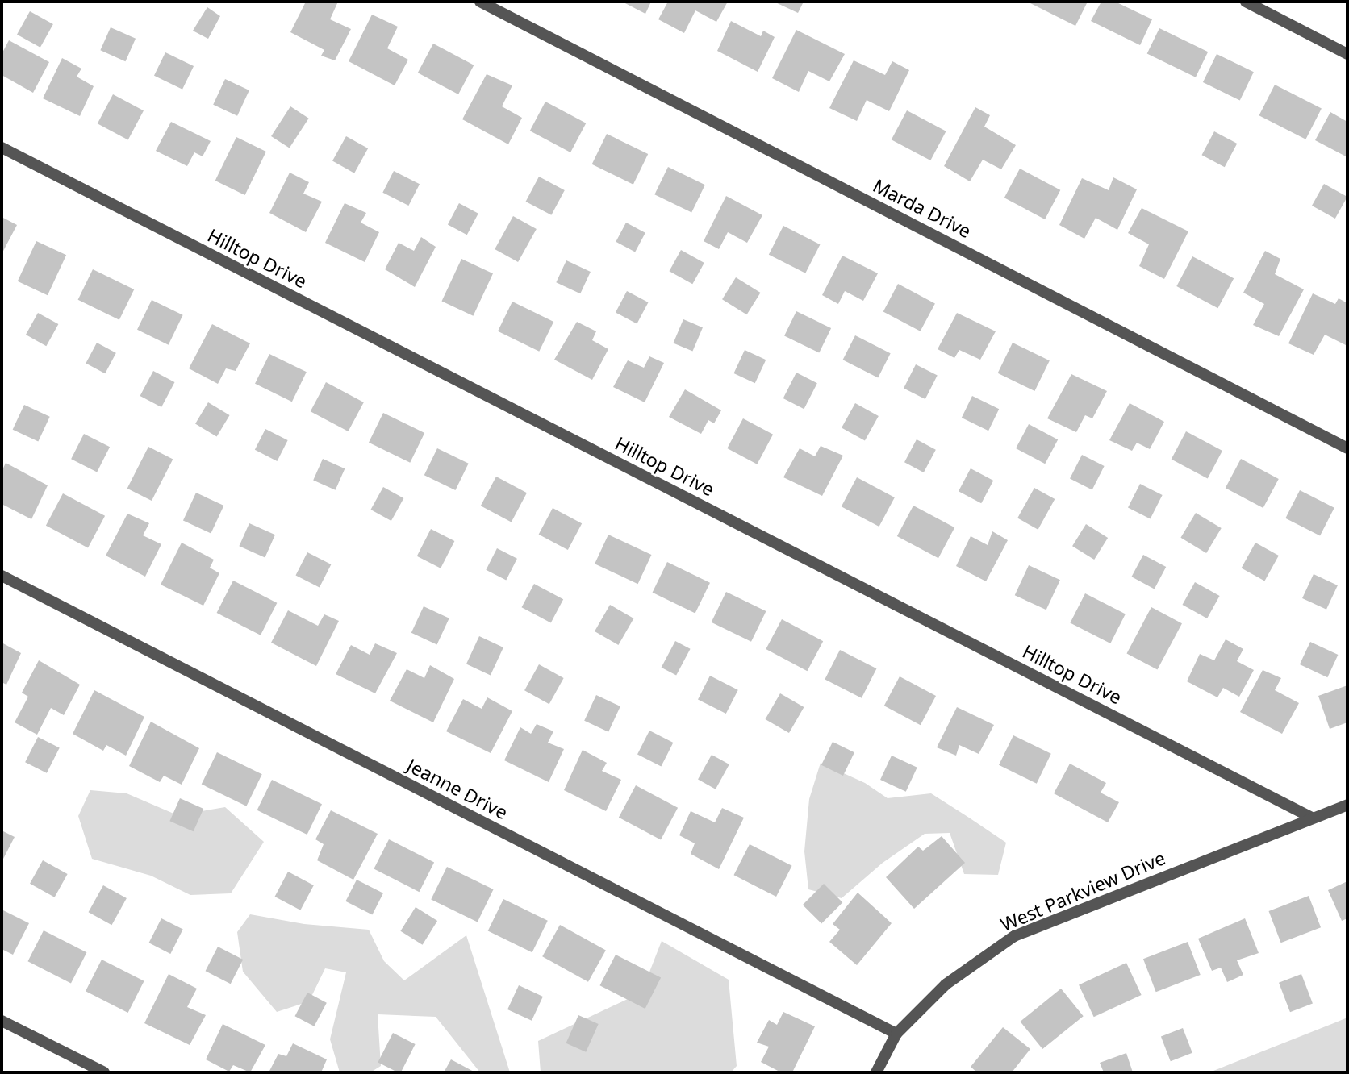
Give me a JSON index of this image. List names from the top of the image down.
{
  "streets": {
    "street": [
      "Marda Drive",
      "Hilltop Drive",
      "Jeanne Drive",
      "West Parkview Drive"
    ]
  },
  "crossings": [
    ["Hilltop Drive", "West Parkview Drive"],
    ["Jeanne Drive", "West Parkview Drive"]
  ]
}
